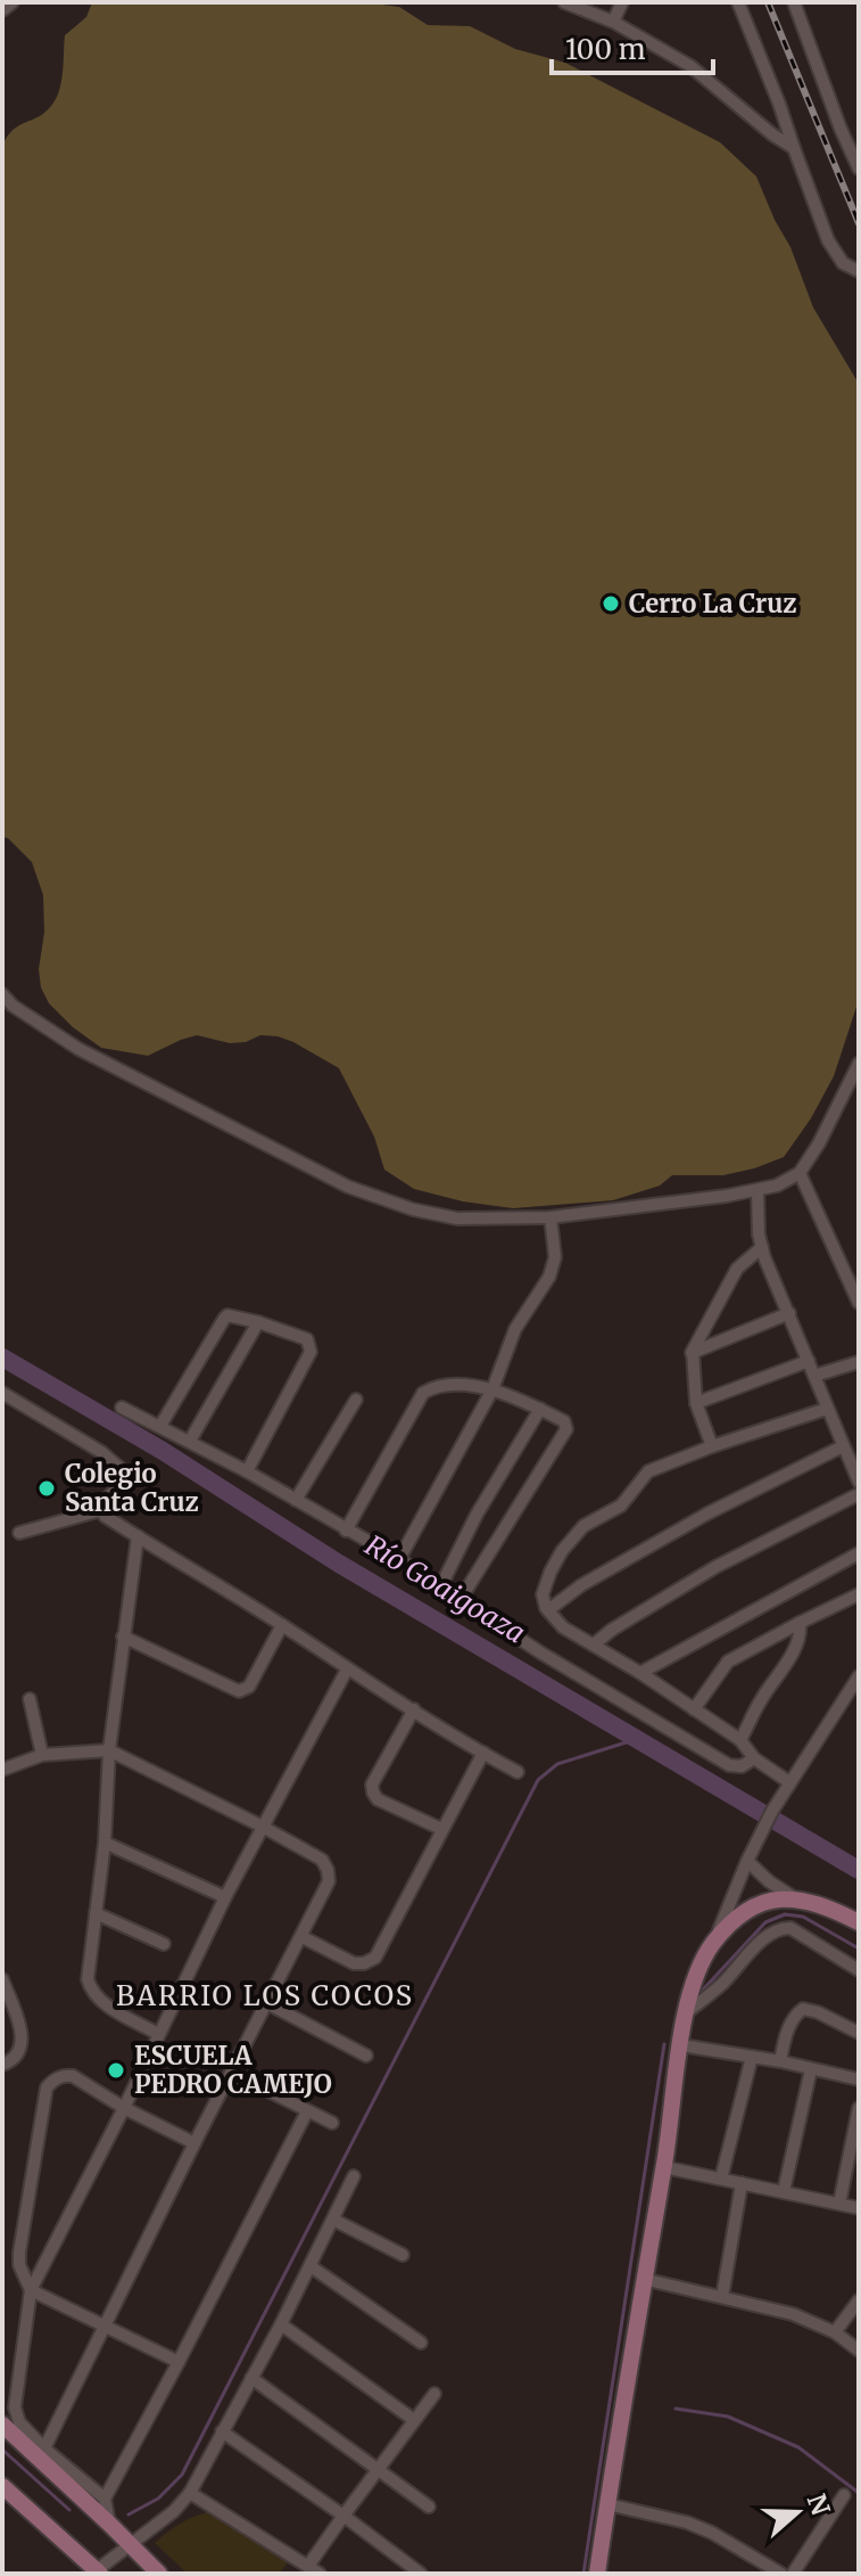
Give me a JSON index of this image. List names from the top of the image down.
{
  "districts": ["BARRIO LOS COCOS"],
  "water": ["Río Goaigoaza"],
  "places": ["Cerro La Cruz", "Colegio Santa Cruz", "ESCUELA PEDRO CAMEJO"],
  "scale_bar": "100 m",
  "north": "right"
}
